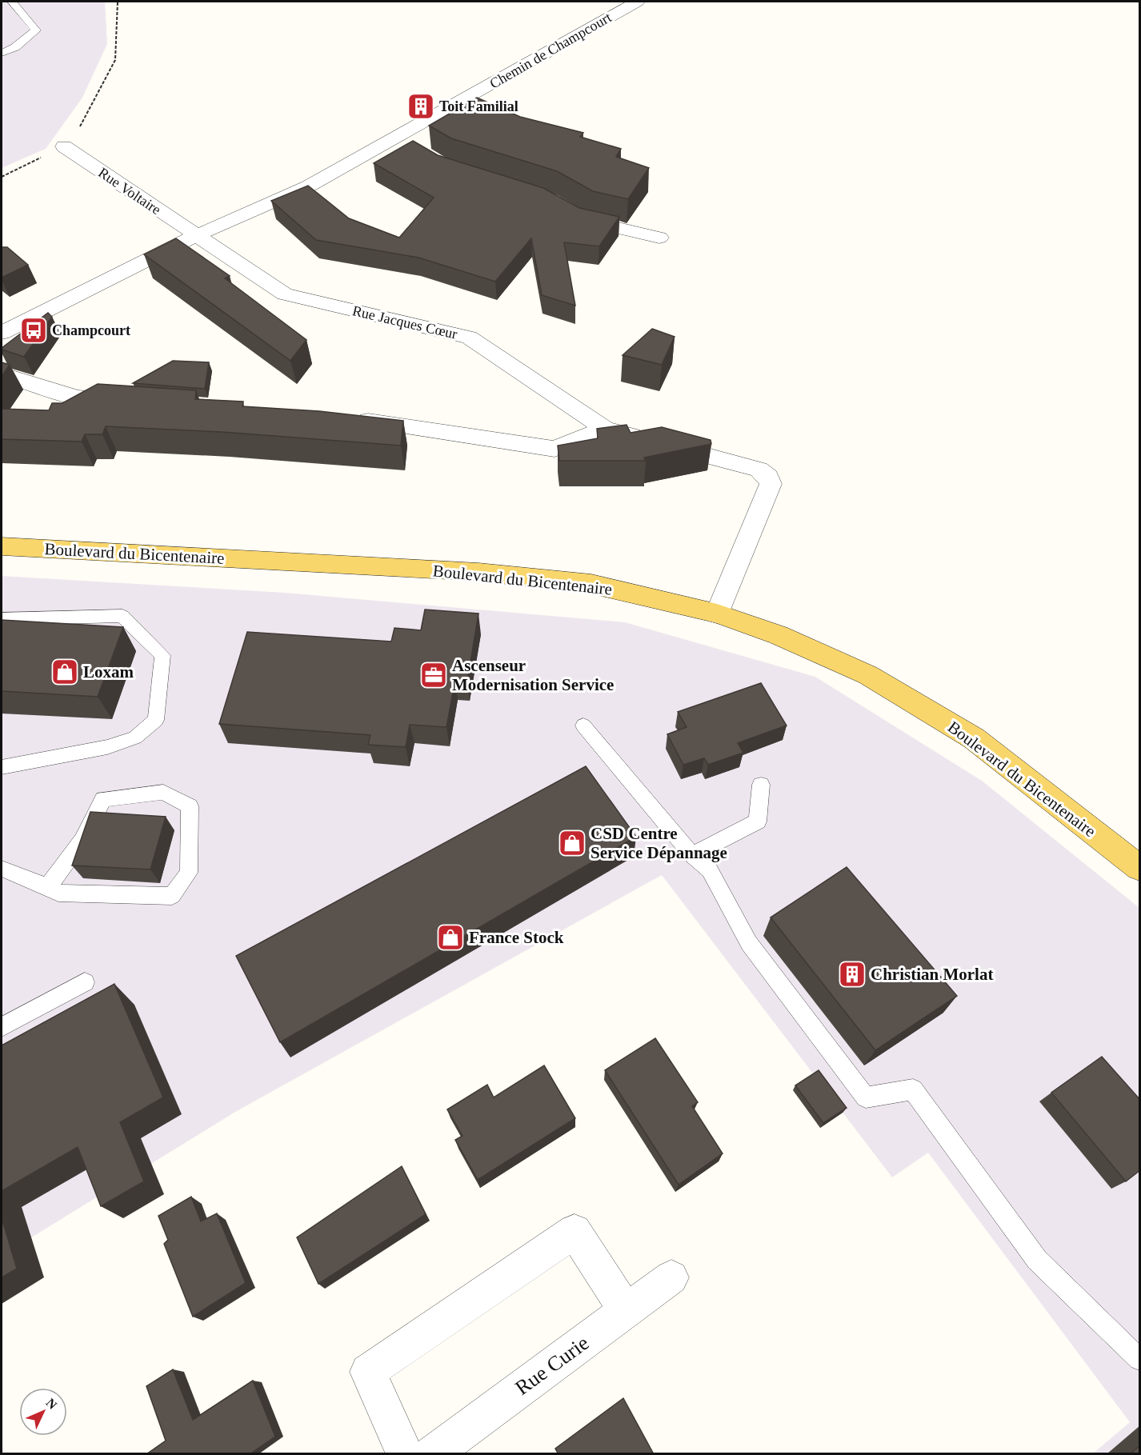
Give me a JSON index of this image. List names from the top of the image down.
{
  "streets": {
    "main road": ["Boulevard du Bicentenaire"],
    "street": [
      "Chemin de Champcourt",
      "Rue Voltaire",
      "Rue Jacques Cœur",
      "Rue Curie"
    ]
  },
  "crossings": [
    ["Chemin de Champcourt", "Rue Voltaire"],
    ["Chemin de Champcourt", "Rue Jacques Cœur"],
    ["Rue Voltaire", "Rue Jacques Cœur"],
    ["Rue Jacques Cœur", "Boulevard du Bicentenaire"]
  ],
  "places": {
    "building": ["Toit Familial", "Christian Morlat"],
    "bus stop": ["Champcourt"],
    "shop": ["Loxam", "CSD Centre Service Dépannage", "France Stock"],
    "office": ["Ascenseur Modernisation Service"]
  },
  "north": "top right"
}
